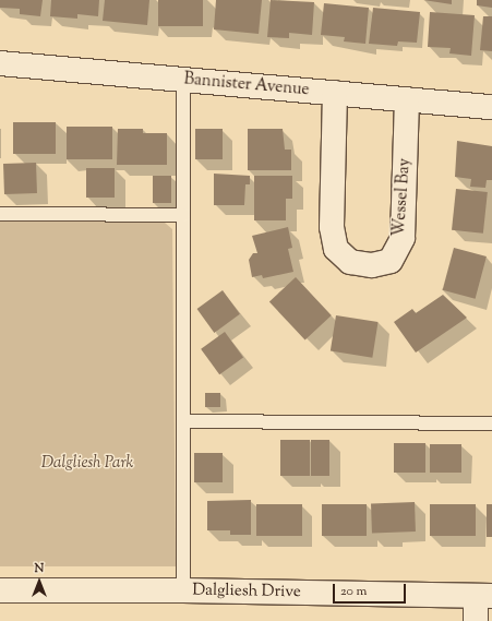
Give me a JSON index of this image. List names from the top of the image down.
{
  "streets": {
    "street": ["Bannister Avenue", "Wessel Bay", "Dalgliesh Drive"]
  },
  "crossings": [
    ["Bannister Avenue", "Wessel Bay"]
  ],
  "parks": ["Dalgliesh Park"],
  "scale_bar": "20 m",
  "north": "top"
}
